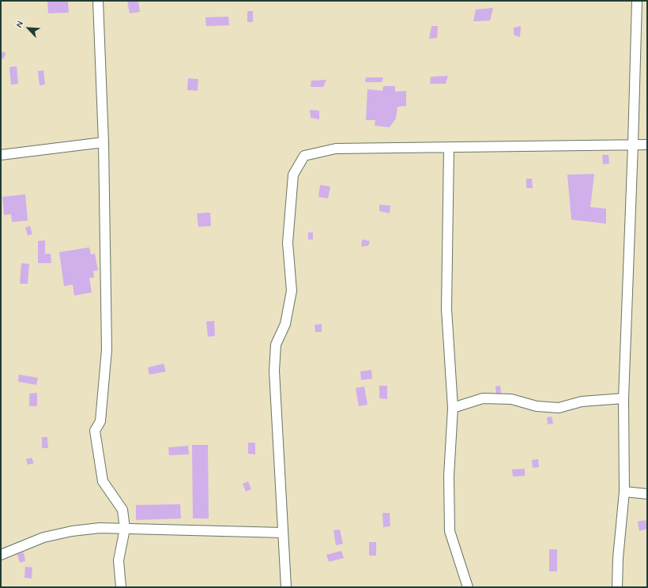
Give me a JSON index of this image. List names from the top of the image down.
{
  "north": "top left"
}
